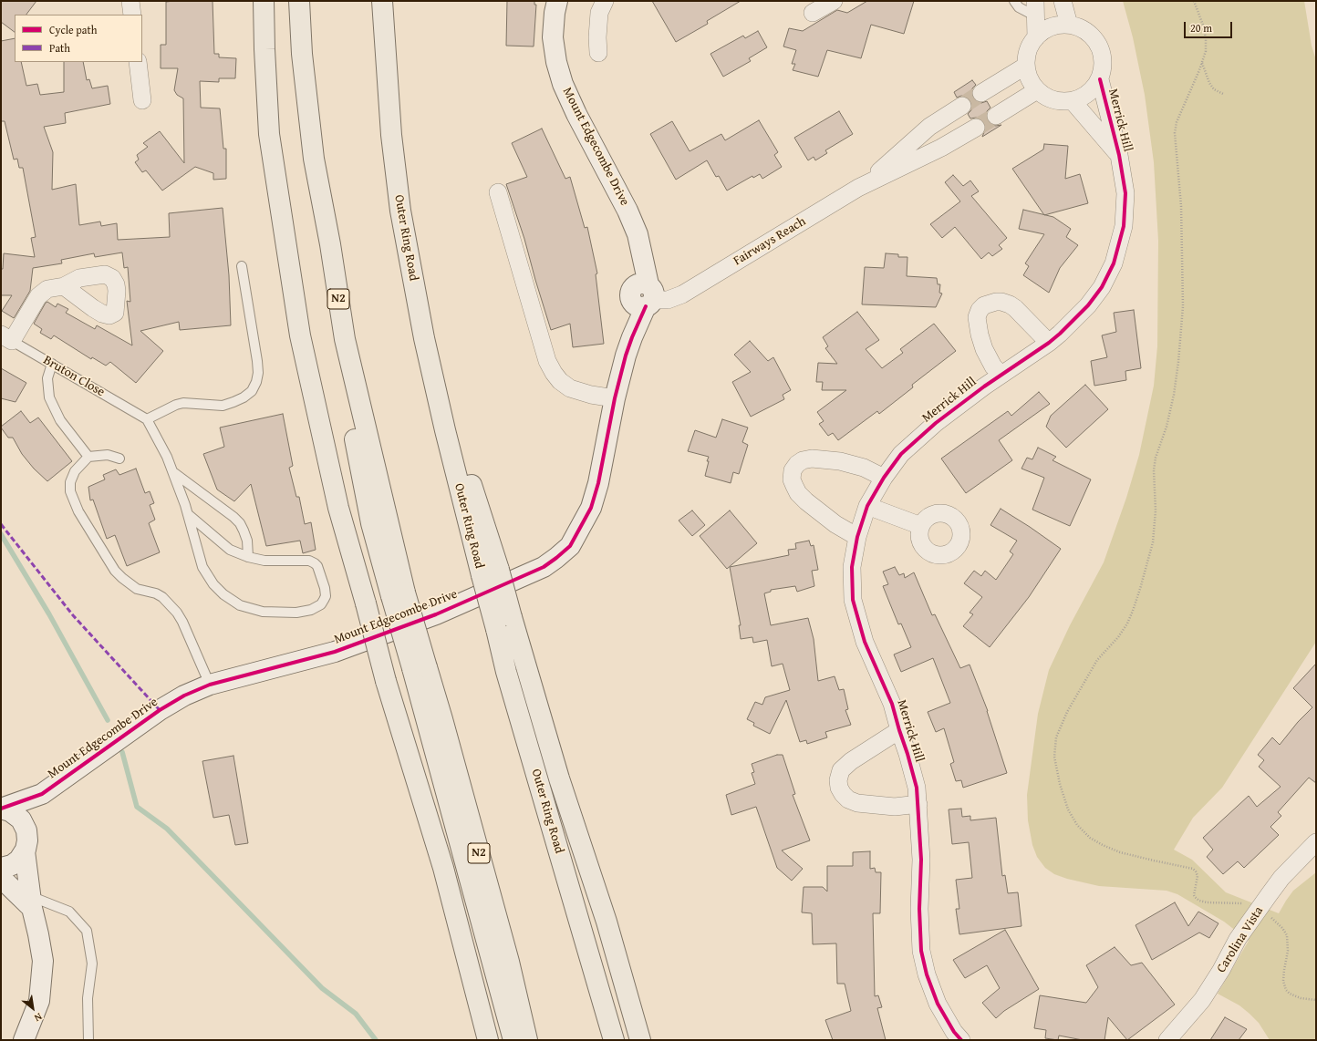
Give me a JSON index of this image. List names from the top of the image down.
{
  "streets": {
    "highway": ["Outer Ring Road", "N2"],
    "street": [
      "Merrick Hill",
      "Mount Edgecombe Drive",
      "Fairways Reach",
      "Carolina Vista"
    ],
    "lane": ["Bruton Close"]
  },
  "crossings": [
    ["Mount Edgecombe Drive", "Fairways Reach"]
  ],
  "legend": ["Cycle path", "Path"],
  "scale_bar": "20 m",
  "north": "bottom right"
}
